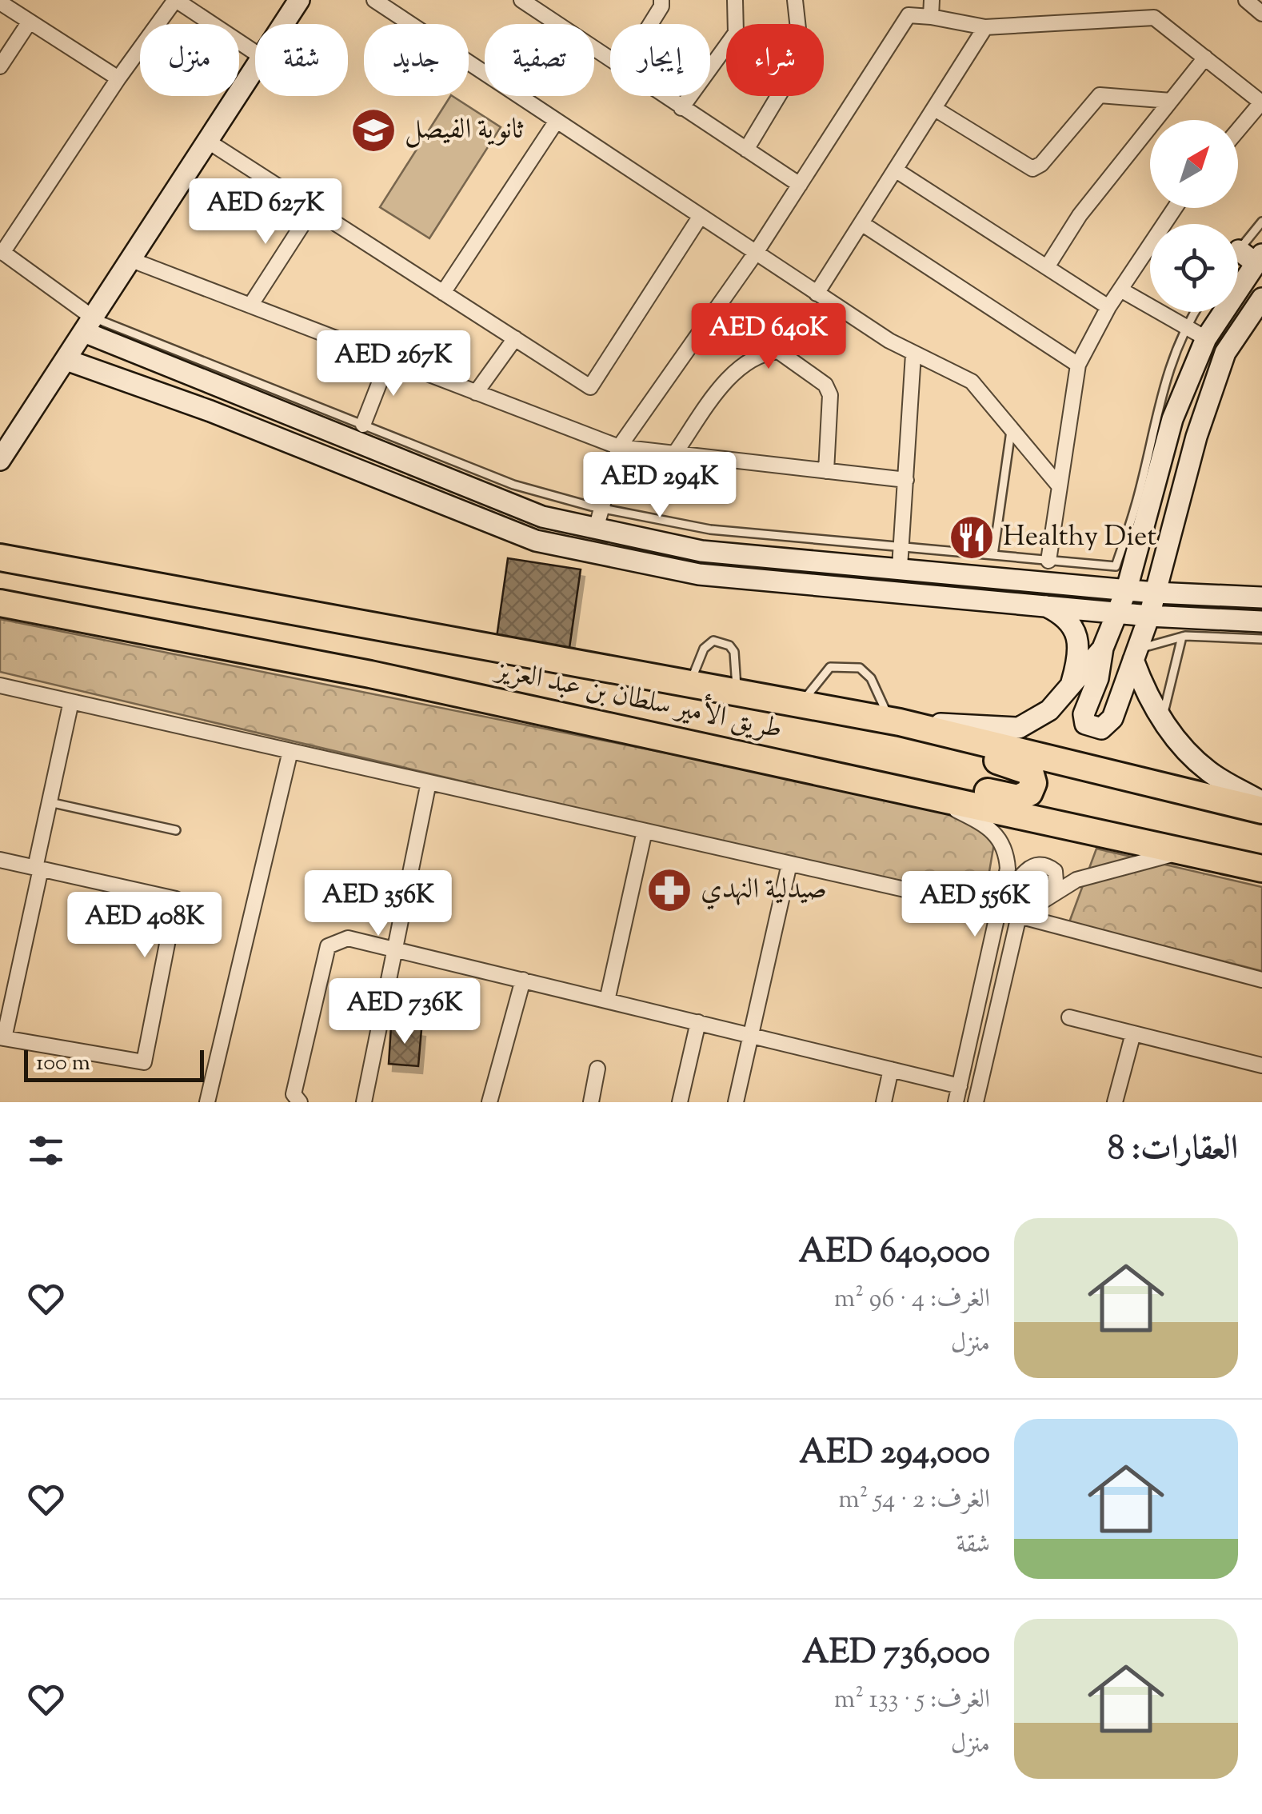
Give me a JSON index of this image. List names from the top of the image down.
{
  "streets": {
    "highway": ["طريق الأمير سلطان بن عبد العزيز"]
  },
  "places": {
    "school or university": ["ثانوية الفيصل"],
    "restaurant": ["Healthy Diet"],
    "pharmacy": ["صيدلية النهدي"]
  },
  "scale_bar": "100 m",
  "north": "top right",
  "page": {
    "chip": [
      "شراء",
      "إيجار",
      "تصفية",
      "جديد",
      "شقة",
      "منزل"
    ],
    "price": [
      "AED 627K",
      "AED 640K",
      "AED 267K",
      "AED 294K",
      "AED 356K",
      "AED 556K",
      "AED 408K",
      "AED 736K"
    ],
    "scale": "100 m",
    "heading": "العقارات: 8",
    "list": [
      {
        "name": "AED 640,000",
        "note": "الغرف: 4 · 96 m² · منزل"
      },
      {
        "name": "AED 294,000",
        "note": "الغرف: 2 · 54 m² · شقة"
      },
      {
        "name": "AED 736,000",
        "note": "الغرف: 5 · 133 m² · منزل"
      }
    ]
  }
}
